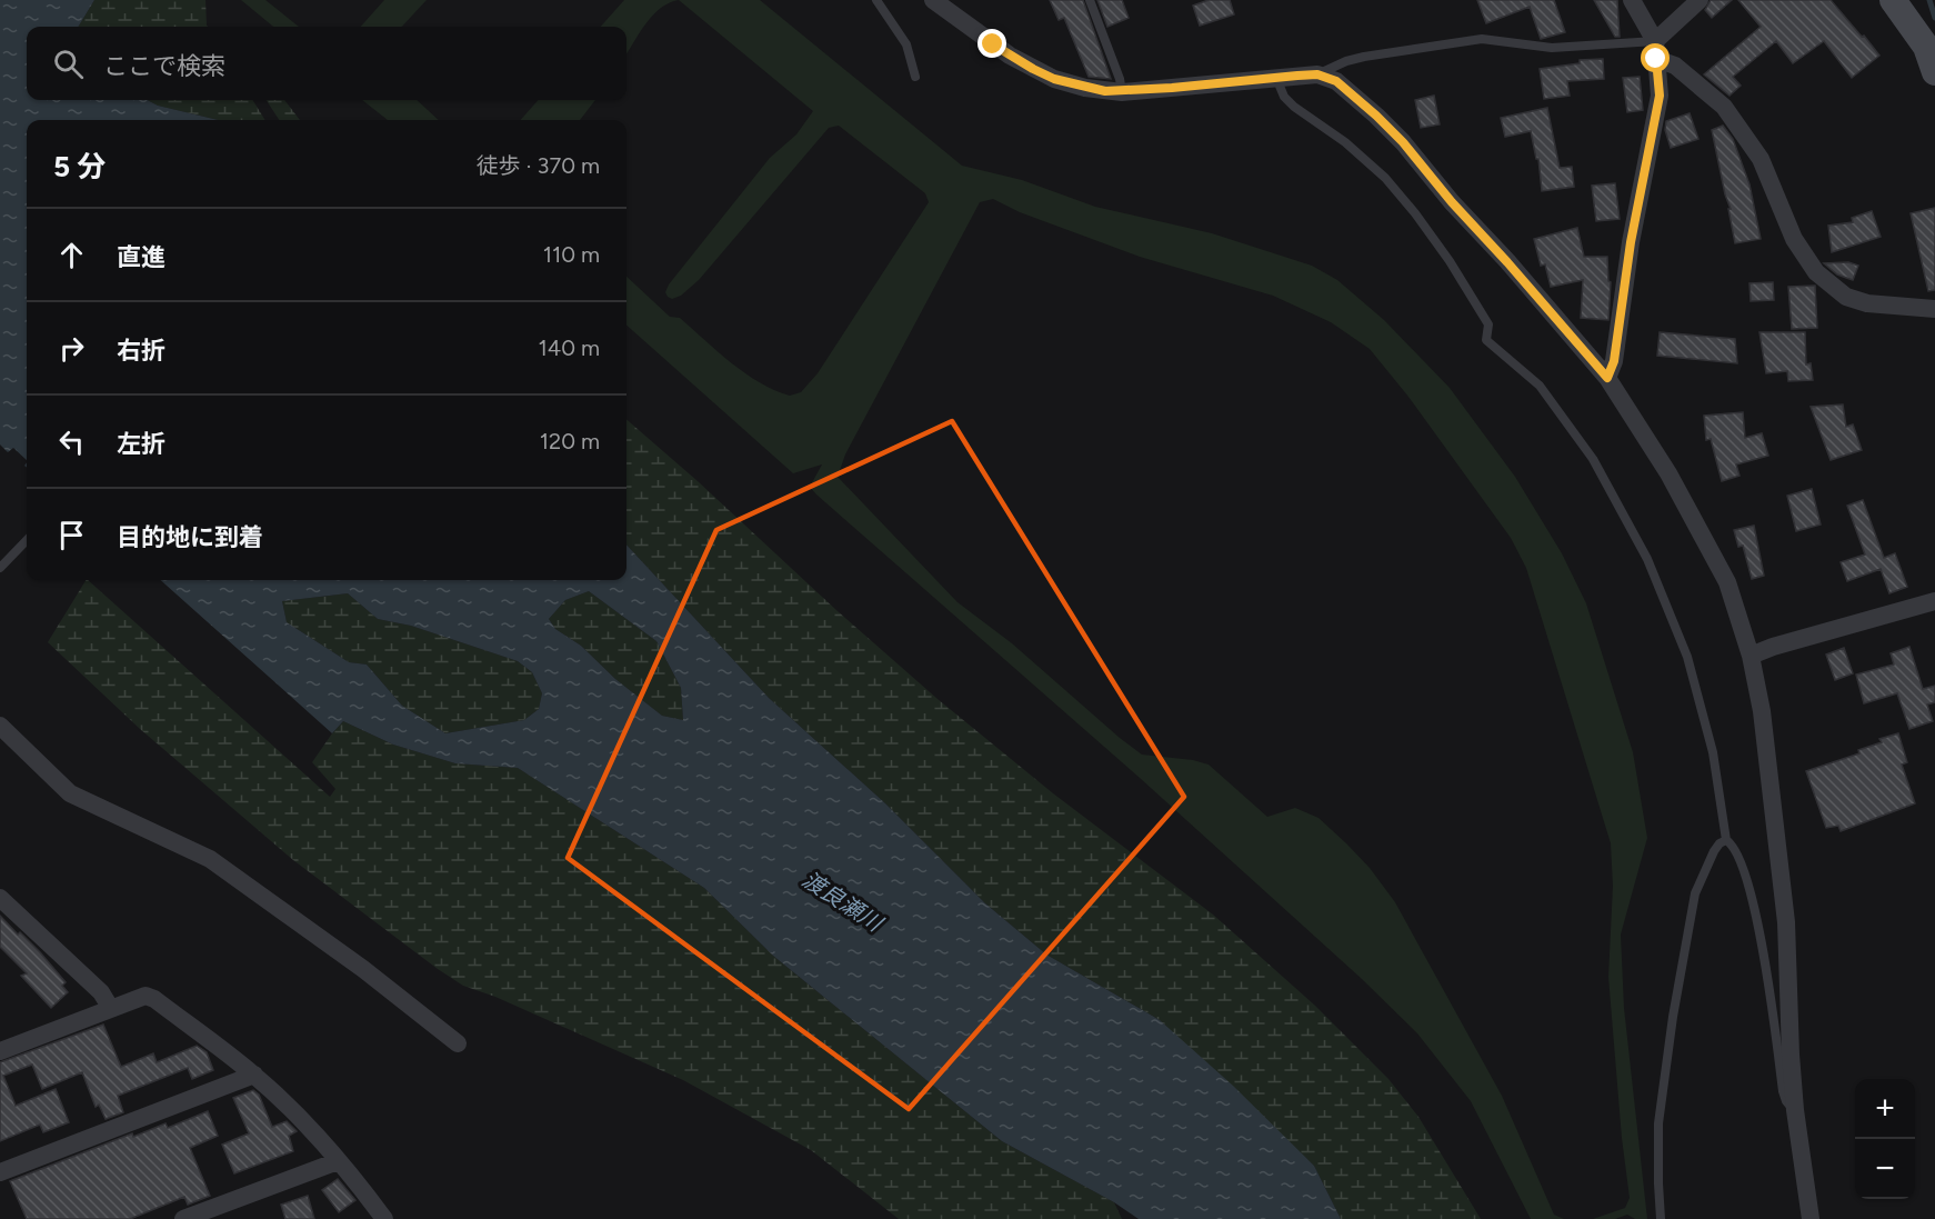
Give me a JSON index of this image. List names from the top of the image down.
{
  "water": ["渡良瀬川"],
  "page": {
    "search": "ここで検索",
    "heading": ["5 分", "徒歩 · 370 m"],
    "list": [
      ["直進", "110 m"],
      ["右折", "140 m"],
      ["左折", "120 m"],
      "目的地に到着"
    ],
    "map_buttons": ["+", "−"]
  }
}
